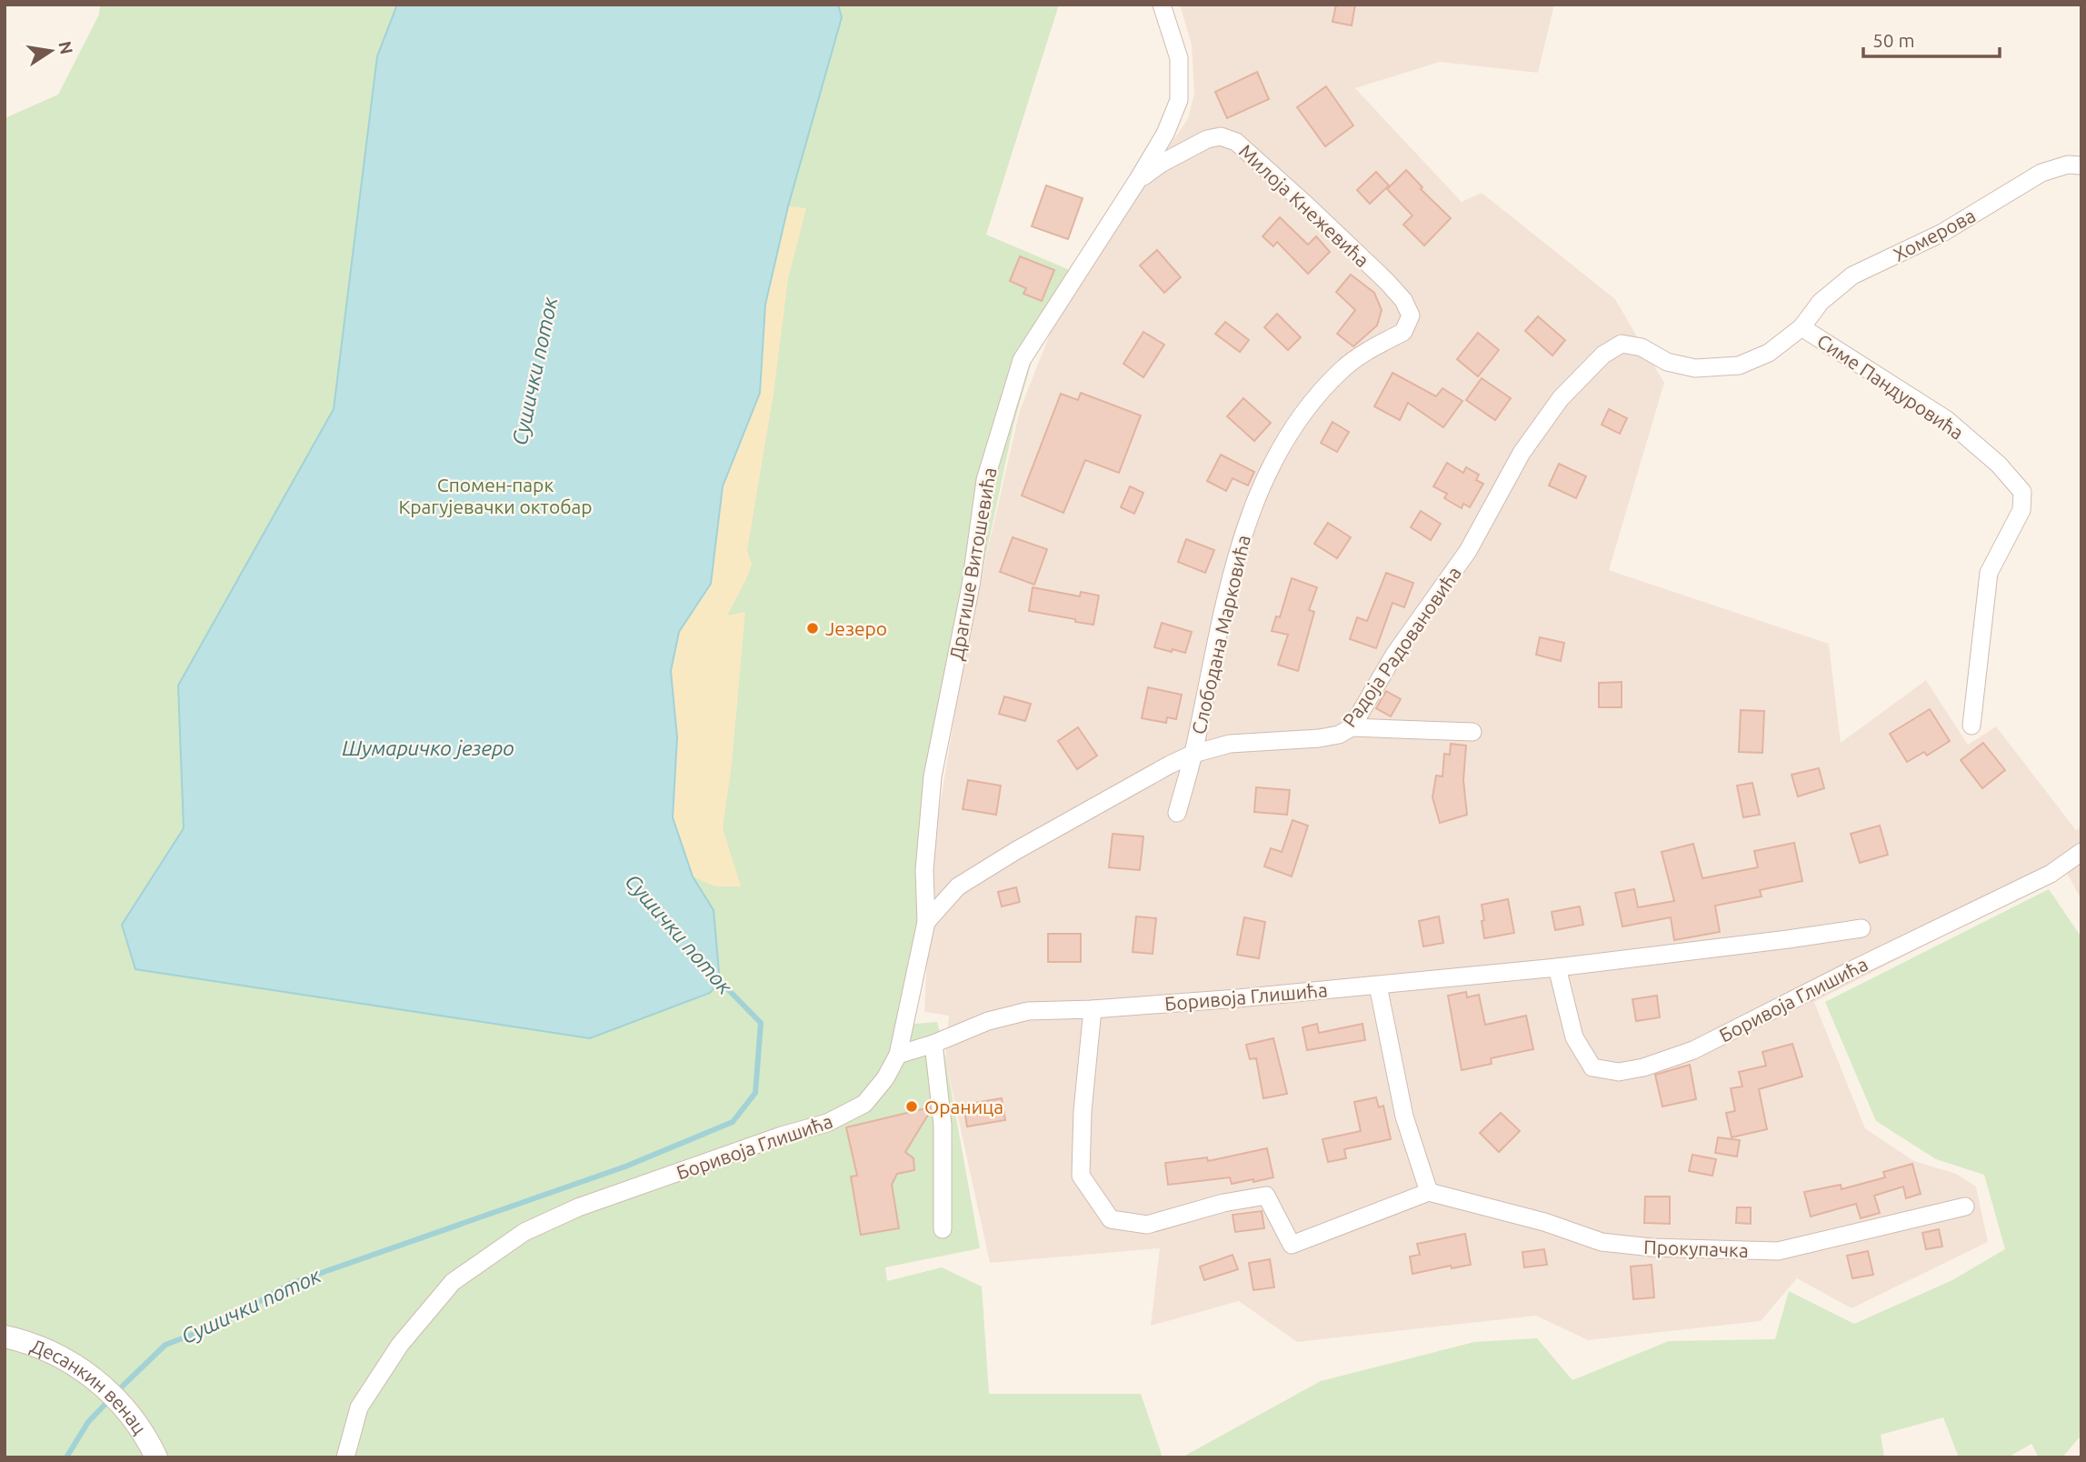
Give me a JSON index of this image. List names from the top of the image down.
{
  "streets": {
    "street": [
      "Милоја Кнежевића",
      "Хомерова",
      "Симе Пандуровића",
      "Драгише Витошевића",
      "Слободана Марковића",
      "Радоја Радовановића",
      "Боривоја Глишића",
      "Прокупачка",
      "Десанкин венац"
    ]
  },
  "crossings": [
    ["Милоја Кнежевића", "Драгише Витошевића"],
    ["Милоја Кнежевића", "Слободана Марковића"],
    ["Хомерова", "Симе Пандуровића"],
    ["Хомерова", "Радоја Радовановића"],
    ["Симе Пандуровића", "Радоја Радовановића"],
    ["Драгише Витошевића", "Радоја Радовановића"],
    ["Драгише Витошевића", "Боривоја Глишића"],
    ["Слободана Марковића", "Радоја Радовановића"]
  ],
  "water": ["Сушички поток", "Шумаричко језеро"],
  "parks": ["Спомен-парк Крагујевачки октобар"],
  "places": ["Језеро", "Ораница"],
  "scale_bar": "50 m",
  "north": "right"
}
